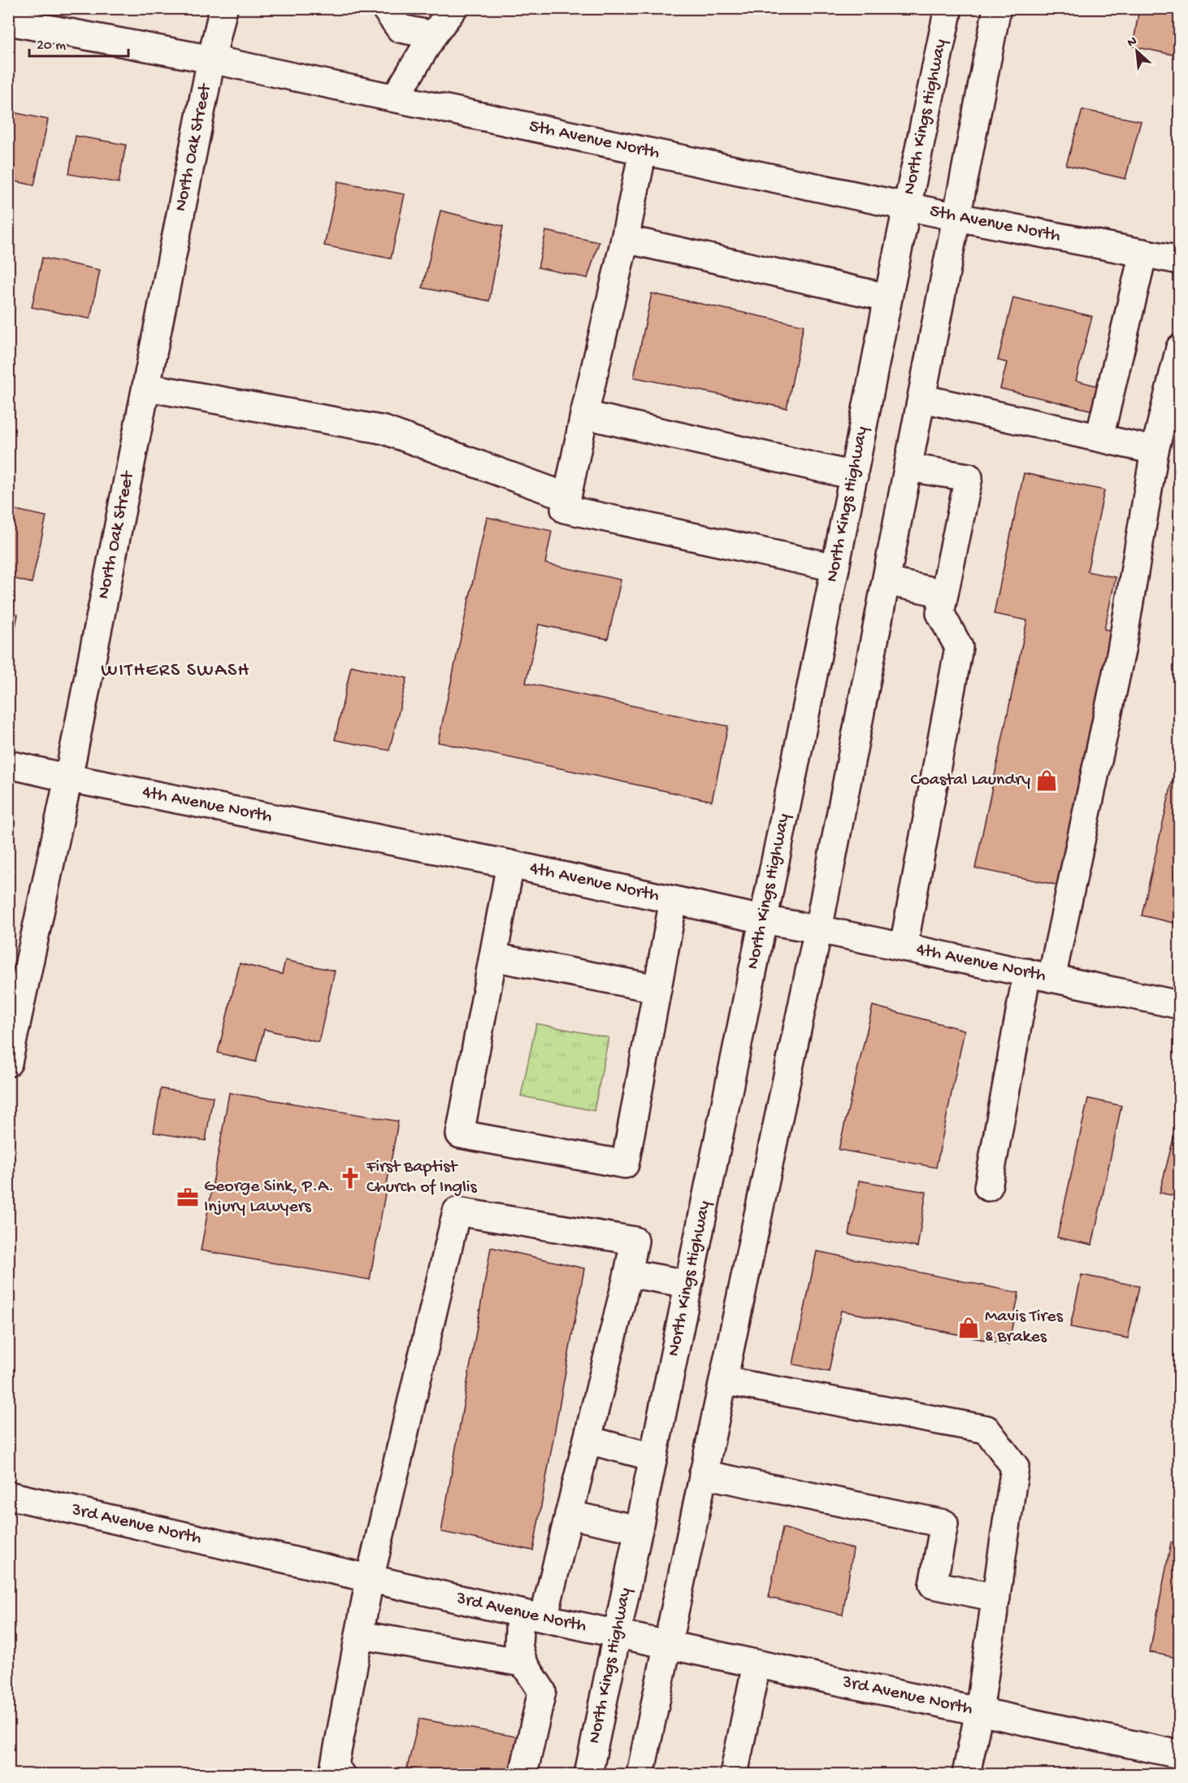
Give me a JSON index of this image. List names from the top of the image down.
{
  "streets": {
    "street": [
      "North Kings Highway",
      "5th Avenue North",
      "North Oak Street",
      "4th Avenue North",
      "3rd Avenue North"
    ]
  },
  "crossings": [
    ["North Kings Highway", "5th Avenue North"],
    ["North Kings Highway", "4th Avenue North"],
    ["North Kings Highway", "3rd Avenue North"],
    ["5th Avenue North", "North Oak Street"],
    ["North Oak Street", "4th Avenue North"]
  ],
  "districts": ["WITHERS SWASH"],
  "places": {
    "shop": ["Coastal Laundry", "Mavis Tires & Brakes"],
    "church": ["First Baptist Church of Inglis"],
    "office": ["George Sink, P.A. Injury Lawyers"]
  },
  "scale_bar": "20 m",
  "north": "top left"
}
